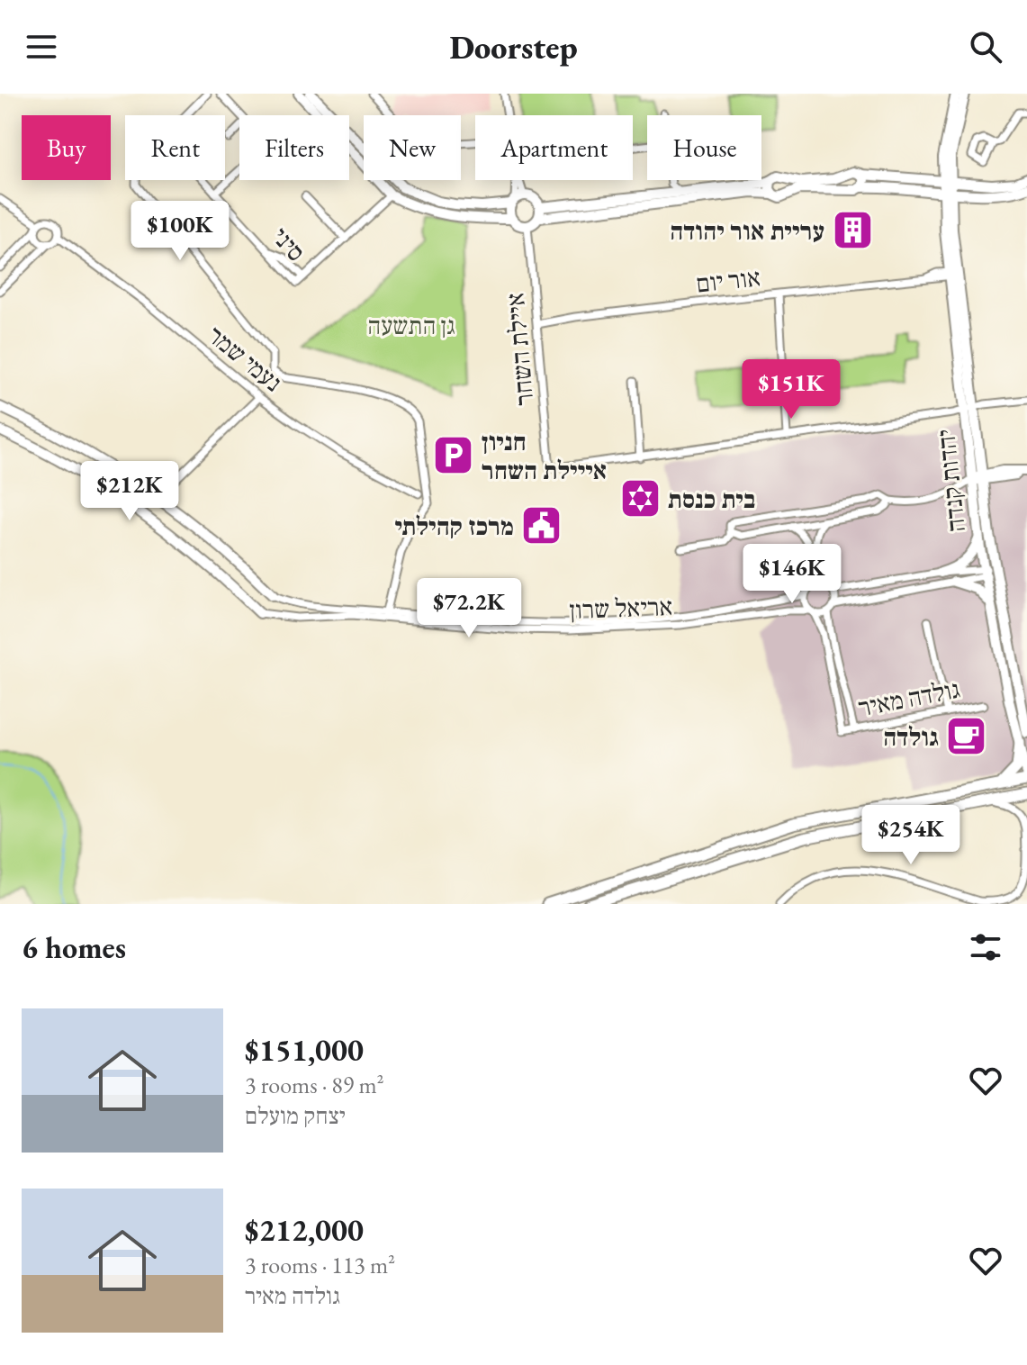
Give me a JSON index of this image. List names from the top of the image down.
{
  "streets": {
    "main road": ["יהדות קנדה"],
    "street": [
      "סיני",
      "אור יום",
      "איילת השחר",
      "נעמי שמר",
      "אריאל שרון",
      "גולדה מאיר"
    ]
  },
  "crossings": [
    ["אור יום", "איילת השחר"],
    ["אור יום", "יהדות קנדה"],
    ["אריאל שרון", "גולדה מאיר"]
  ],
  "parks": ["גן התשעה"],
  "places": {
    "building": ["עריית אור יהודה"],
    "parking": ["חניון אייילת השחר"],
    "synagogue": ["בית כנסת"],
    "public building": ["מרכז קהילתי"],
    "cafe": ["גולדה"]
  },
  "page": {
    "header": "Doorstep",
    "chip": [
      "Buy",
      "Rent",
      "Filters",
      "New",
      "Apartment",
      "House"
    ],
    "price": [
      "$100K",
      "$151K",
      "$212K",
      "$146K",
      "$72.2K",
      "$254K"
    ],
    "heading": "6 homes",
    "list": [
      {
        "name": "$151,000",
        "note": "3 rooms · 89 m² · יצחק מועלם"
      },
      {
        "name": "$212,000",
        "note": "3 rooms · 113 m² · גולדה מאיר"
      }
    ]
  }
}
